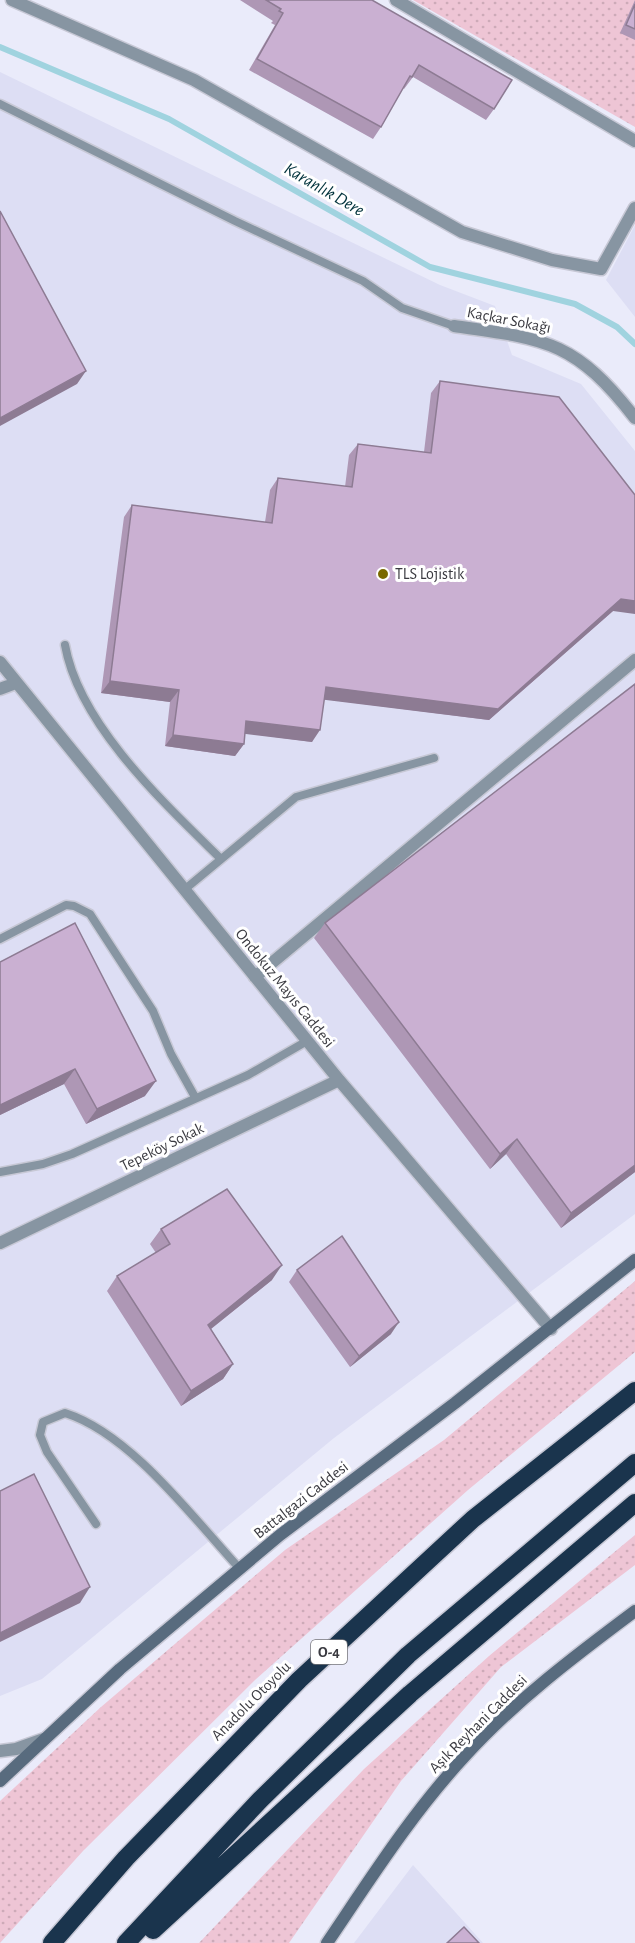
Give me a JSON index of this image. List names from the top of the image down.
{
  "streets": {
    "highway": ["O-4", "Anadolu Otoyolu"],
    "main road": ["Battalgazi Caddesi", "Aşık Reyhani Caddesi"],
    "street": ["Kaçkar Sokağı", "Ondokuz Mayıs Caddesi", "Tepeköy Sokak"]
  },
  "crossings": [
    ["Ondokuz Mayıs Caddesi", "Tepeköy Sokak"],
    ["Ondokuz Mayıs Caddesi", "Battalgazi Caddesi"]
  ],
  "water": ["Karanlık Dere"],
  "places": ["TLS Lojistik"]
}
